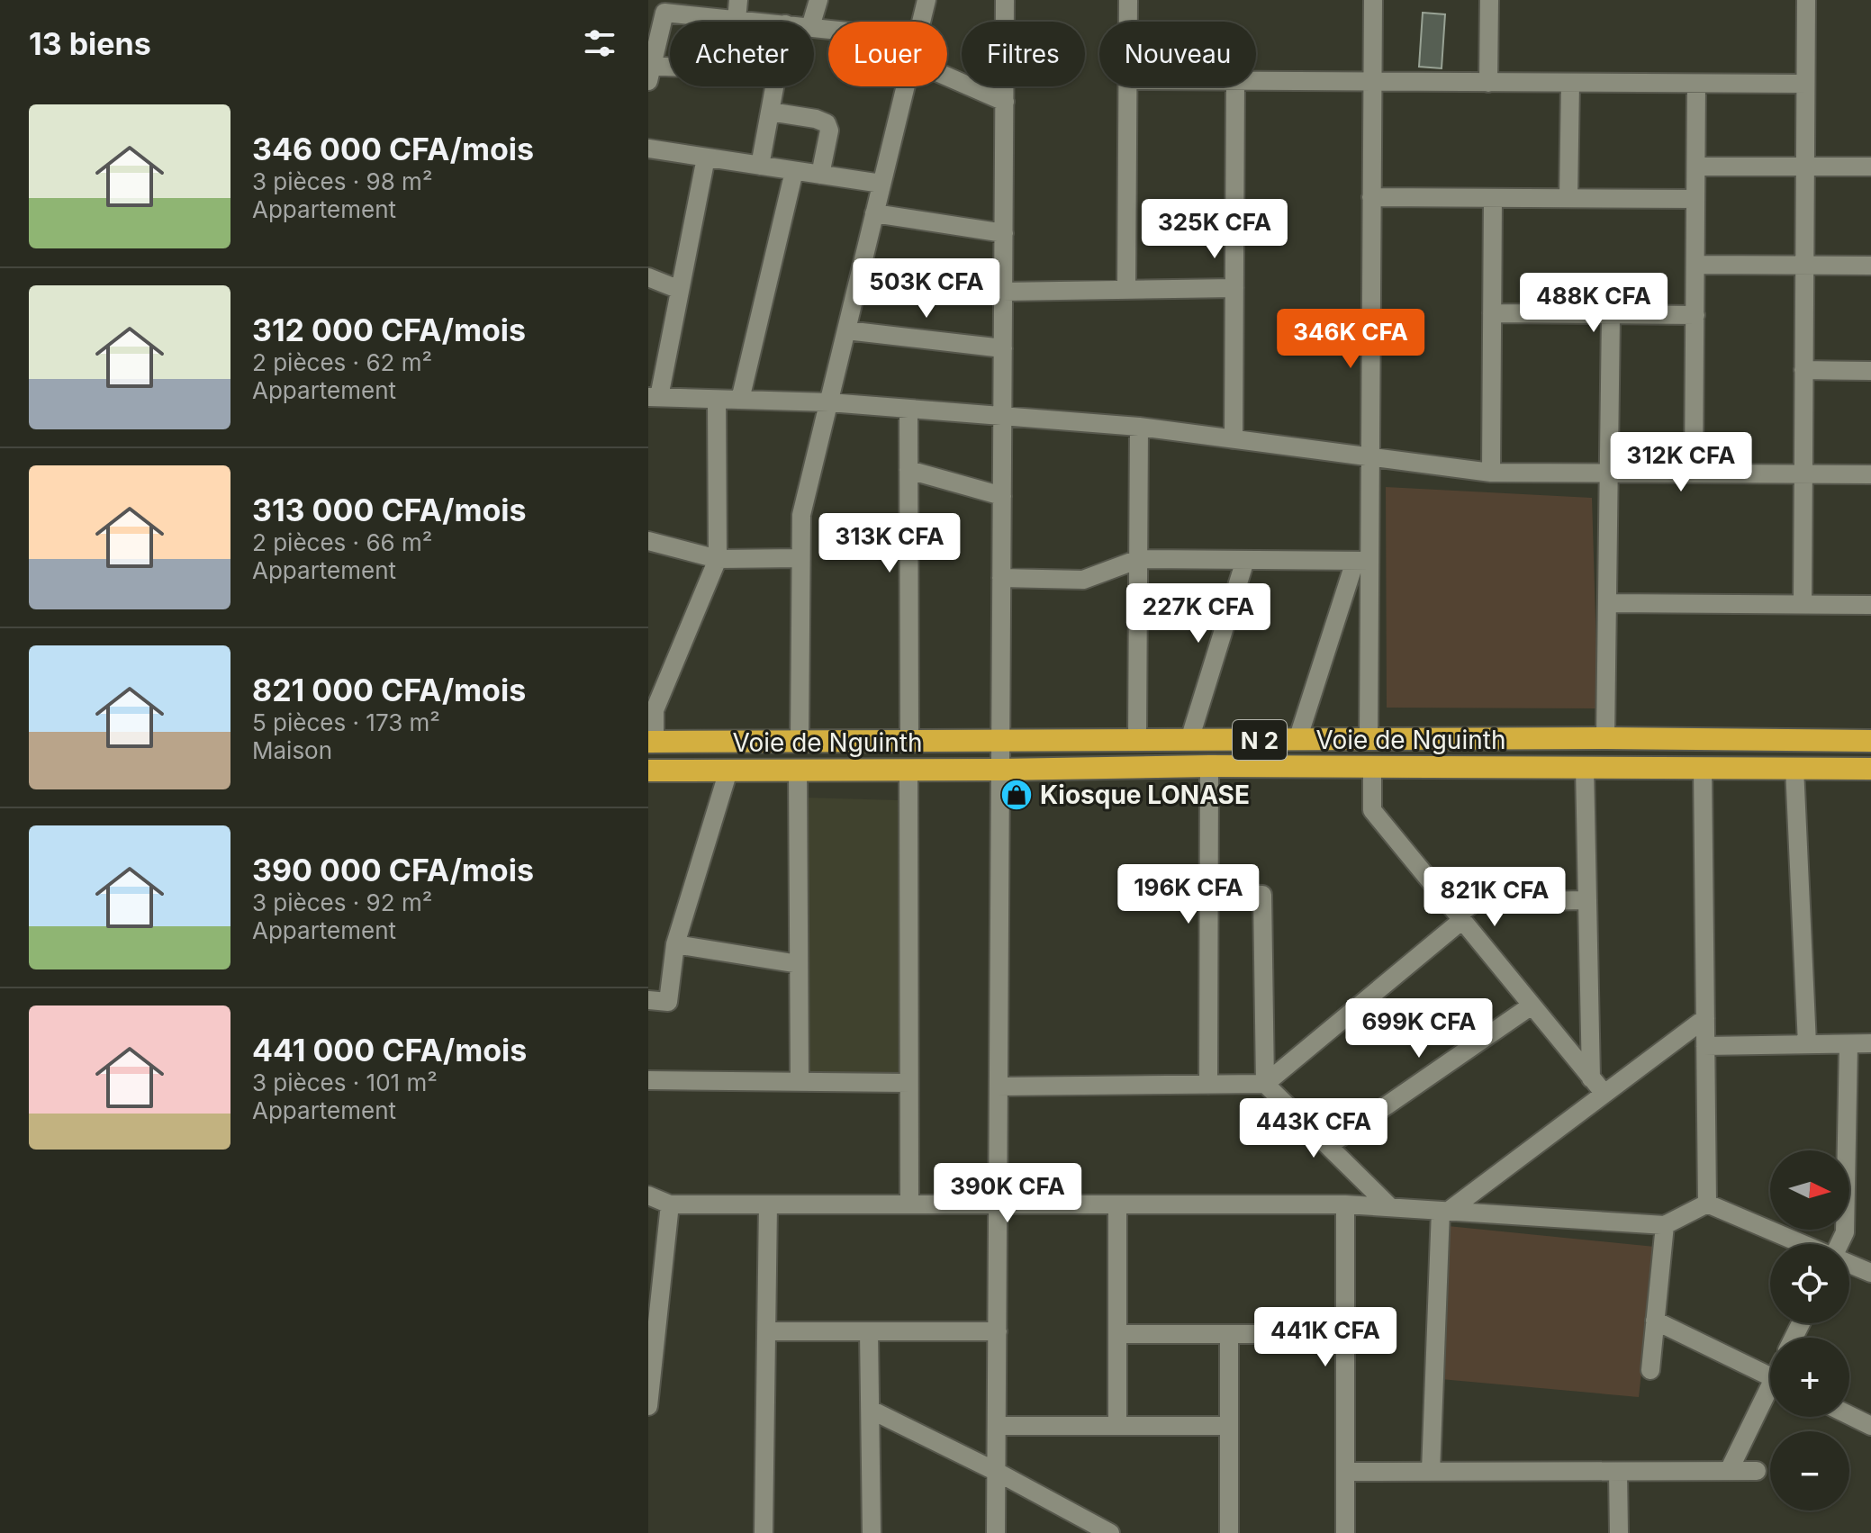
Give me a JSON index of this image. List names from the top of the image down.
{
  "streets": {
    "highway": ["N 2", "Voie de Nguinth"]
  },
  "places": {
    "shop": ["Kiosque LONASE"]
  },
  "north": "right",
  "page": {
    "heading": "13 biens",
    "chip": [
      "Acheter",
      "Louer",
      "Filtres",
      "Nouveau"
    ],
    "list": [
      {
        "name": "346 000 CFA/mois",
        "note": "3 pièces · 98 m² · Appartement"
      },
      {
        "name": "312 000 CFA/mois",
        "note": "2 pièces · 62 m² · Appartement"
      },
      {
        "name": "313 000 CFA/mois",
        "note": "2 pièces · 66 m² · Appartement"
      },
      {
        "name": "821 000 CFA/mois",
        "note": "5 pièces · 173 m² · Maison"
      },
      {
        "name": "390 000 CFA/mois",
        "note": "3 pièces · 92 m² · Appartement"
      },
      {
        "name": "441 000 CFA/mois",
        "note": "3 pièces · 101 m² · Appartement"
      }
    ],
    "price": [
      "325K CFA",
      "503K CFA",
      "488K CFA",
      "346K CFA",
      "312K CFA",
      "313K CFA",
      "227K CFA",
      "196K CFA",
      "821K CFA",
      "699K CFA",
      "443K CFA",
      "390K CFA",
      "441K CFA"
    ],
    "map_buttons": ["+", "−"]
  }
}
